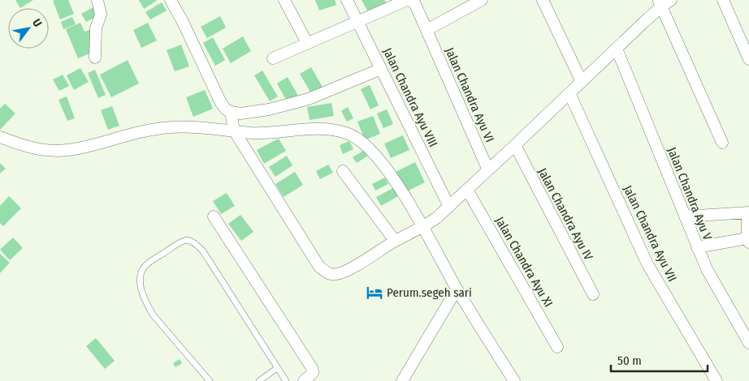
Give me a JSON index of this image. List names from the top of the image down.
{
  "streets": {
    "street": [
      "Jalan Chandra Ayu VI",
      "Jalan Chandra Ayu VIII",
      "Jalan Chandra Ayu V",
      "Jalan Chandra Ayu IV",
      "Jalan Chandra Ayu VII",
      "Jalan Chandra Ayu XI"
    ]
  },
  "places": {
    "hotel": ["Perum.segeh sari"]
  },
  "scale_bar": "50 m",
  "north": "top right"
}
